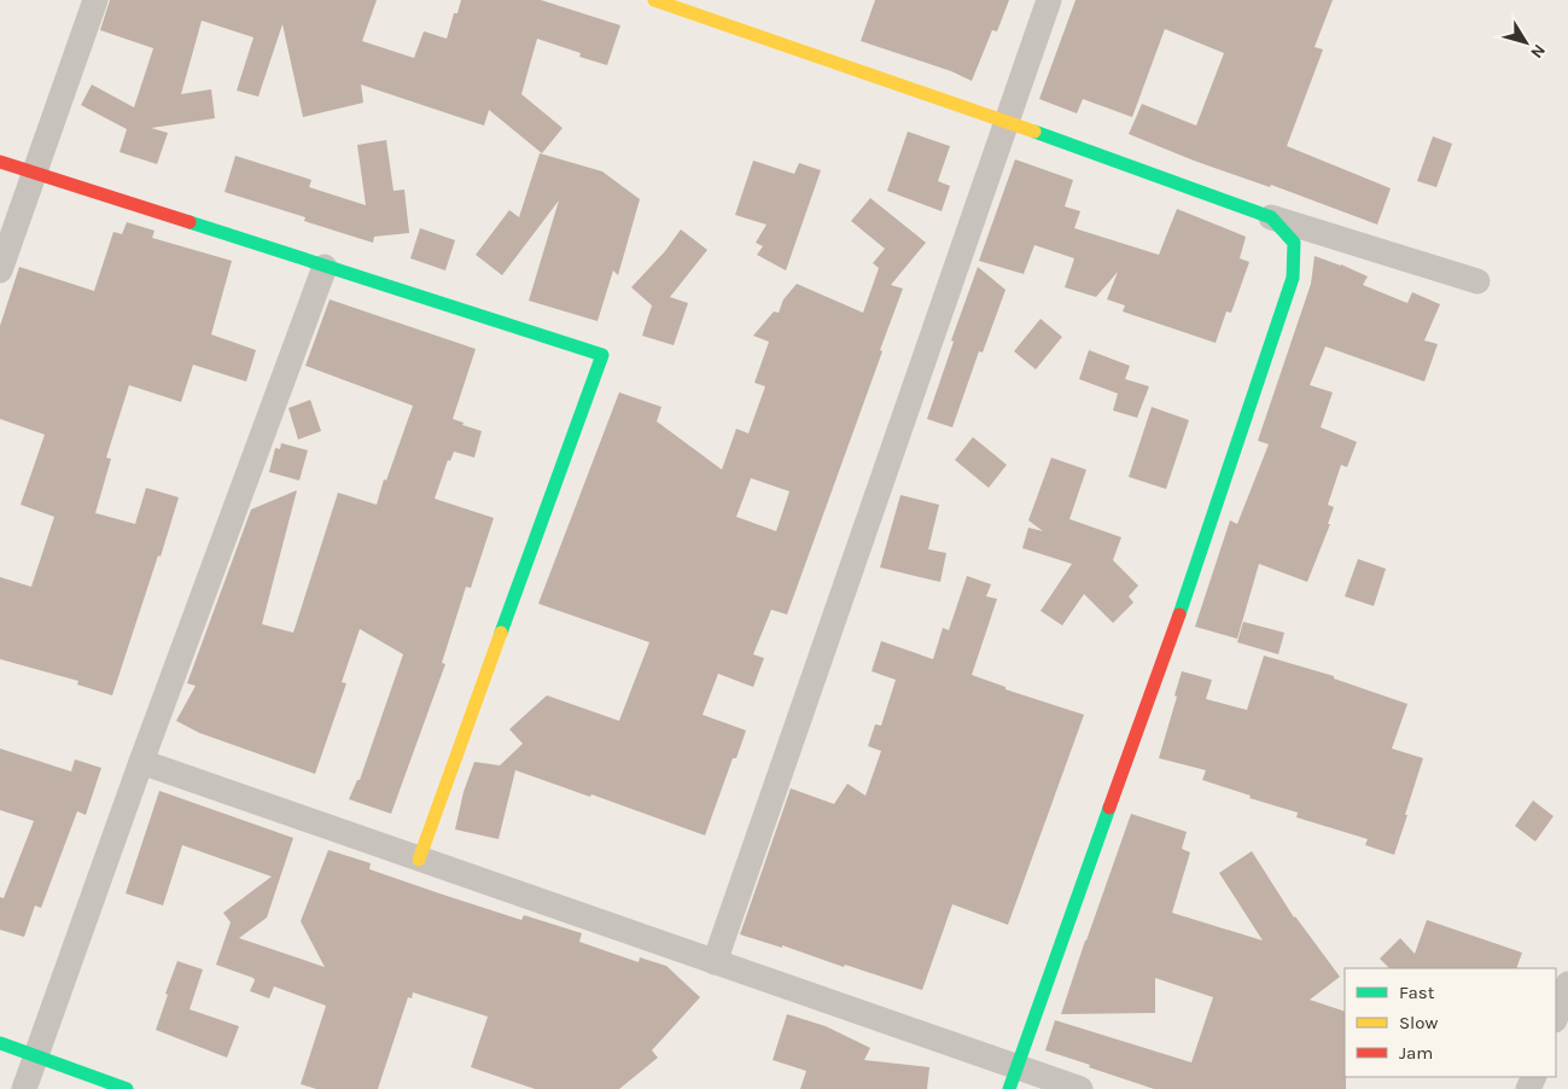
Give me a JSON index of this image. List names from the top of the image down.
{
  "legend": ["Fast", "Slow", "Jam"],
  "north": "bottom right"
}
